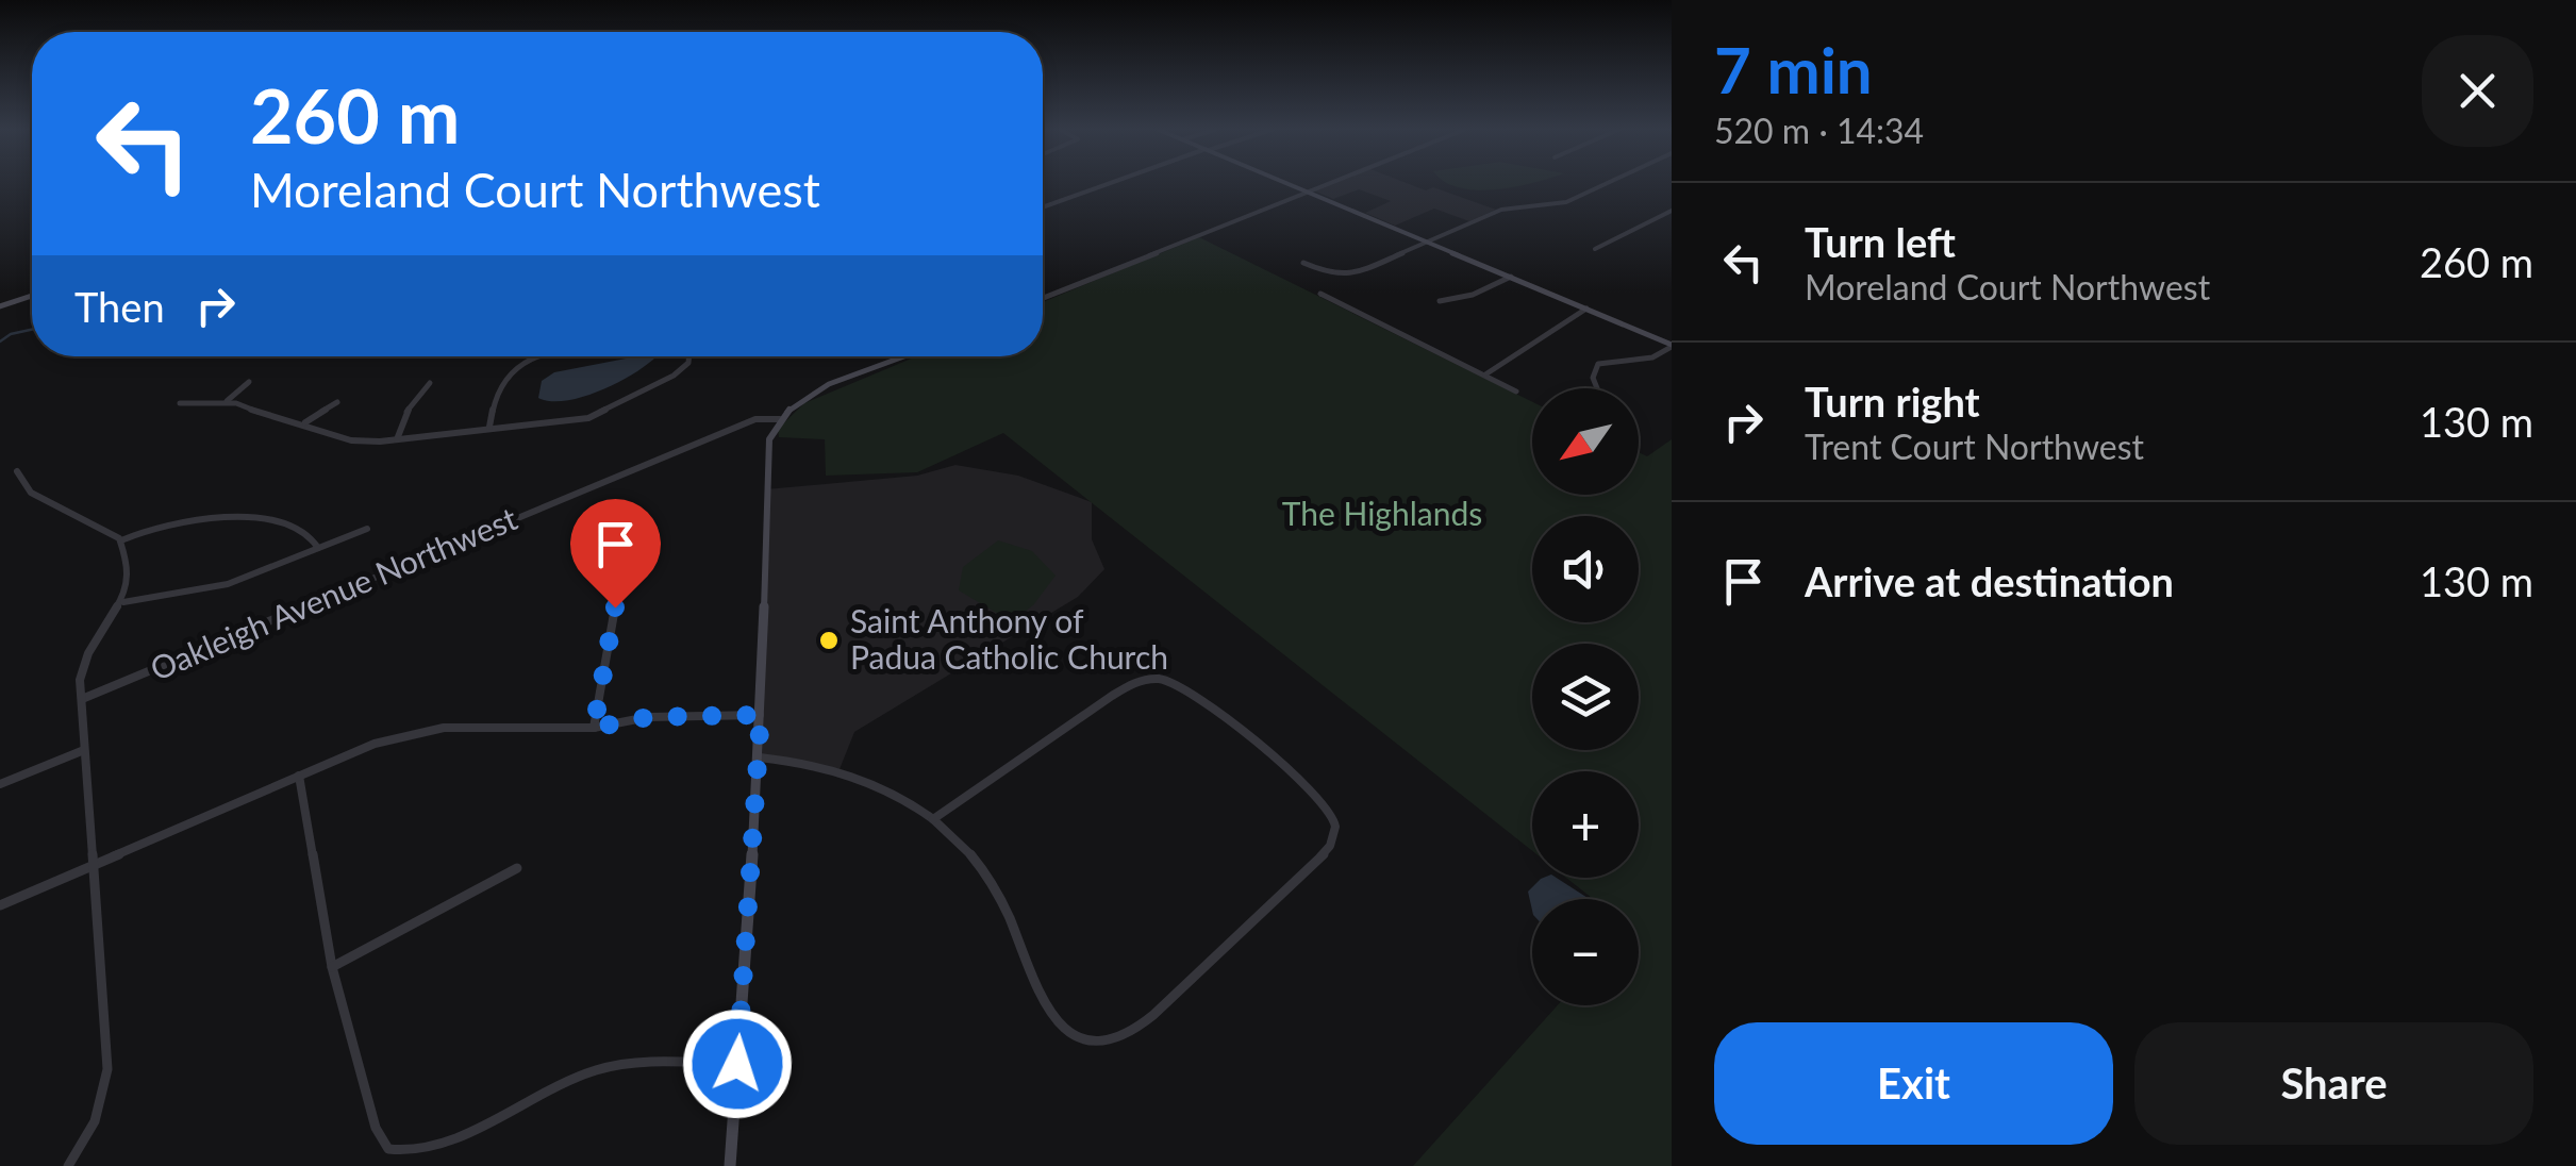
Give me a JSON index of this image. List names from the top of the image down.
{
  "streets": {
    "street": ["Oakleigh Avenue Northwest"]
  },
  "parks": ["The Highlands"],
  "places": ["Saint Anthony of Padua Catholic Church"],
  "north": "bottom left",
  "page": {
    "heading": ["7 min", "520 m · 14:34"],
    "turn": ["260 m", "Moreland Court Northwest"],
    "list": [
      {
        "name": "Turn left",
        "note": "Moreland Court Northwest",
        "value": "260 m"
      },
      {
        "name": "Turn right",
        "note": "Trent Court Northwest",
        "value": "130 m"
      },
      {
        "name": "Arrive at destination",
        "value": "130 m"
      }
    ],
    "then": "Then",
    "map_buttons": ["+", "−"],
    "buttons": ["Exit", "Share"]
  }
}
